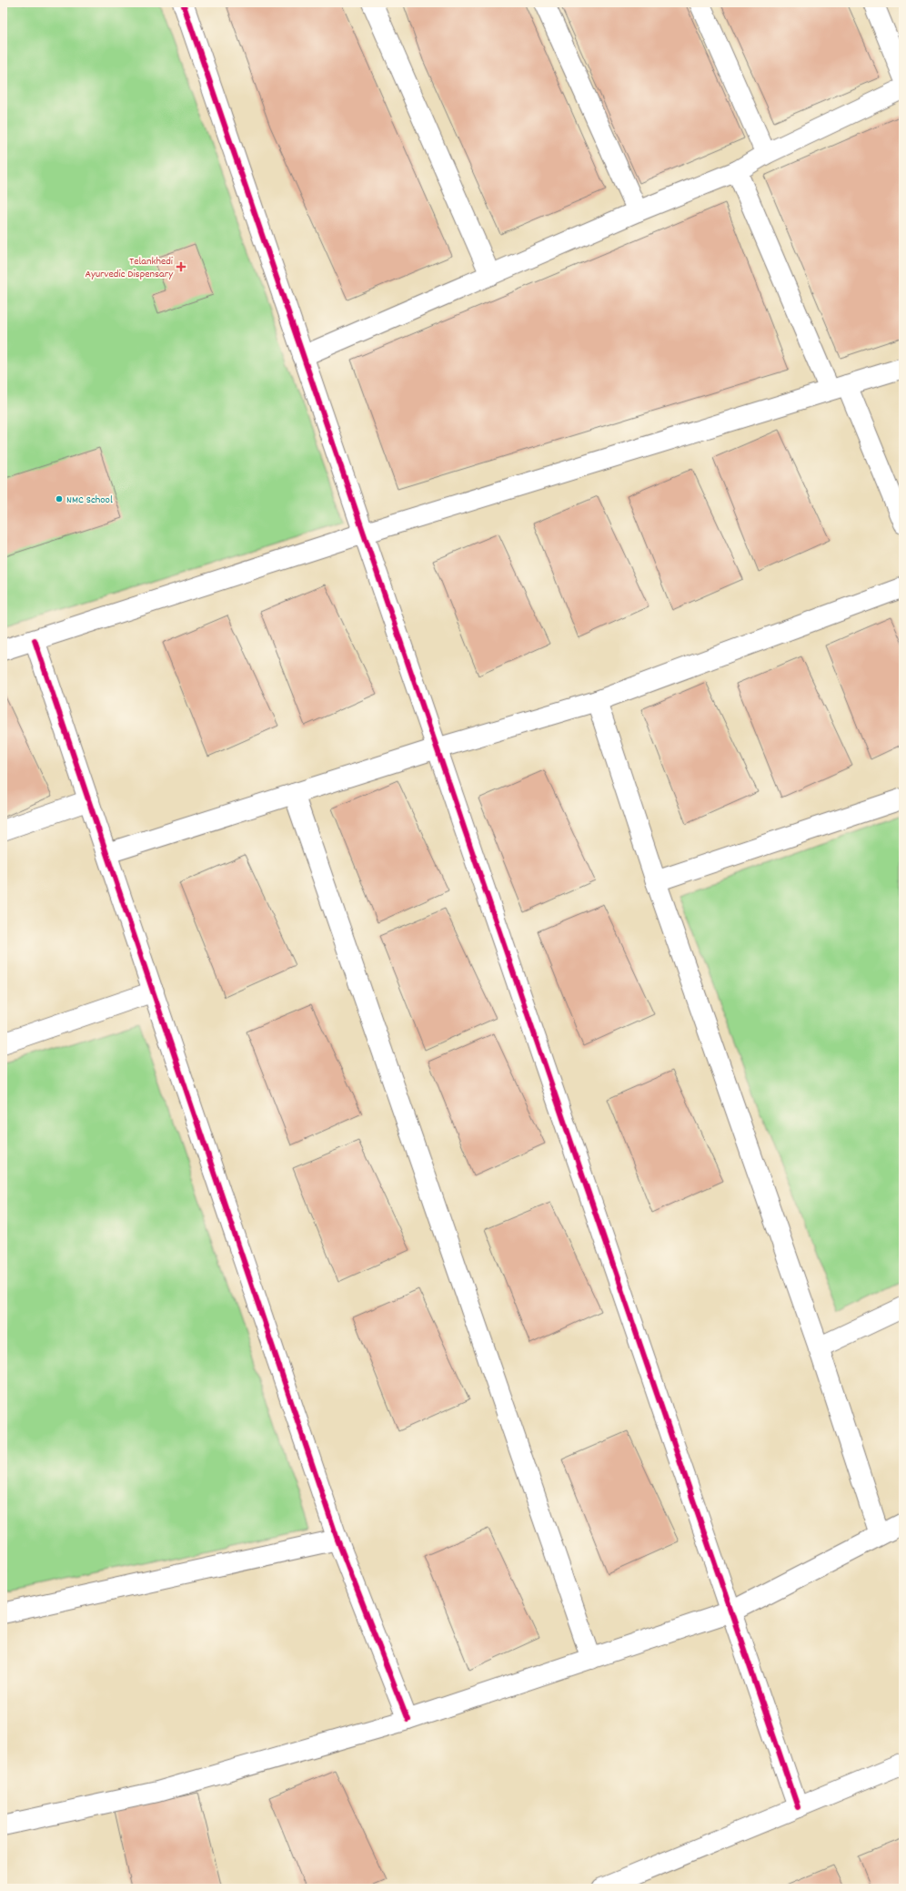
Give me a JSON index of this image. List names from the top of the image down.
{
  "places": {
    "health": ["Telankhedi Ayurvedic Dispensary"],
    "other": ["NMC School"]
  }
}
